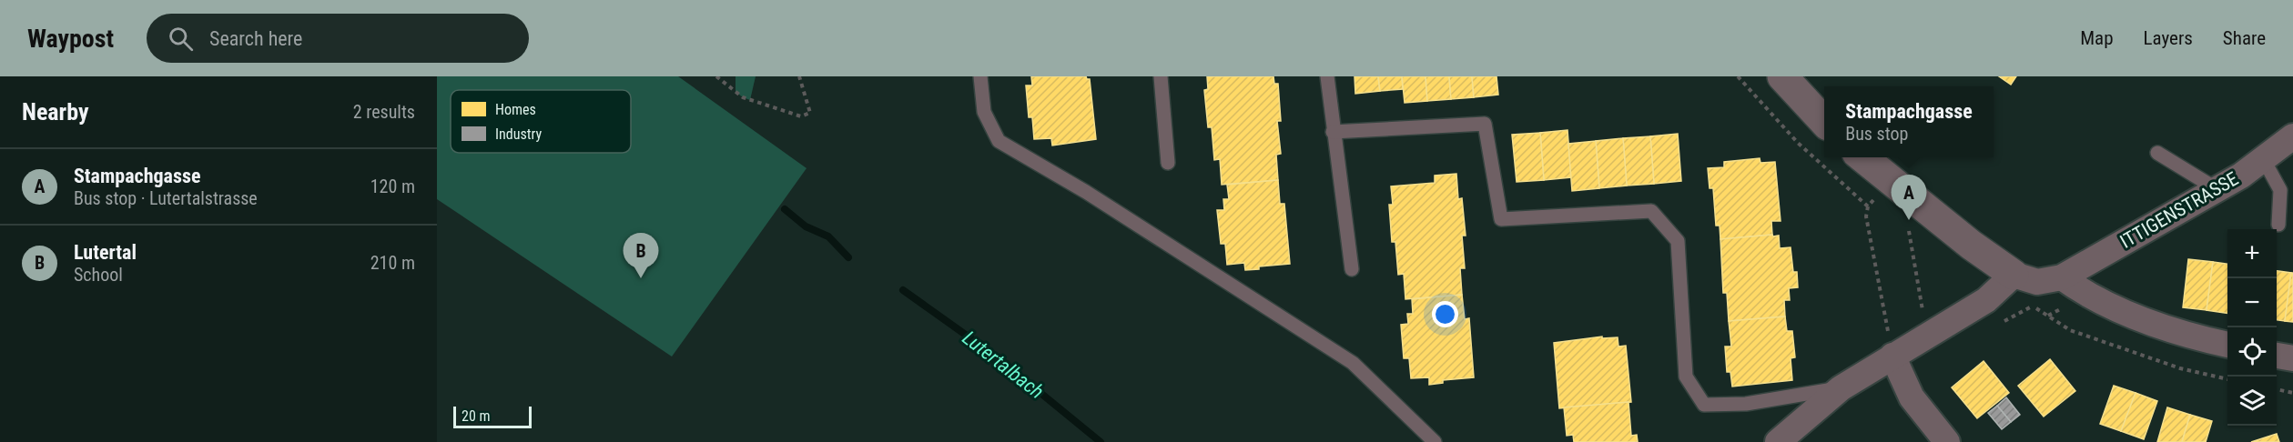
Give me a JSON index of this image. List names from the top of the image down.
{
  "streets": {
    "street": ["ITTIGENSTRASSE"]
  },
  "water": ["Lutertalbach"],
  "legend": ["Homes", "Industry"],
  "scale_bar": "20 m",
  "page": {
    "header": "Waypost",
    "search": "Search here",
    "nav": ["Map", "Layers", "Share"],
    "heading": ["Nearby", "2 results"],
    "popup": ["Stampachgasse", "Bus stop"],
    "list": [
      {
        "mark": "A",
        "name": "Stampachgasse",
        "note": "Bus stop · Lutertalstrasse",
        "value": "120 m"
      },
      {
        "mark": "B",
        "name": "Lutertal",
        "note": "School",
        "value": "210 m"
      }
    ],
    "pins": ["A", "B"],
    "map_buttons": ["+", "−"],
    "scale": "20 m"
  }
}
